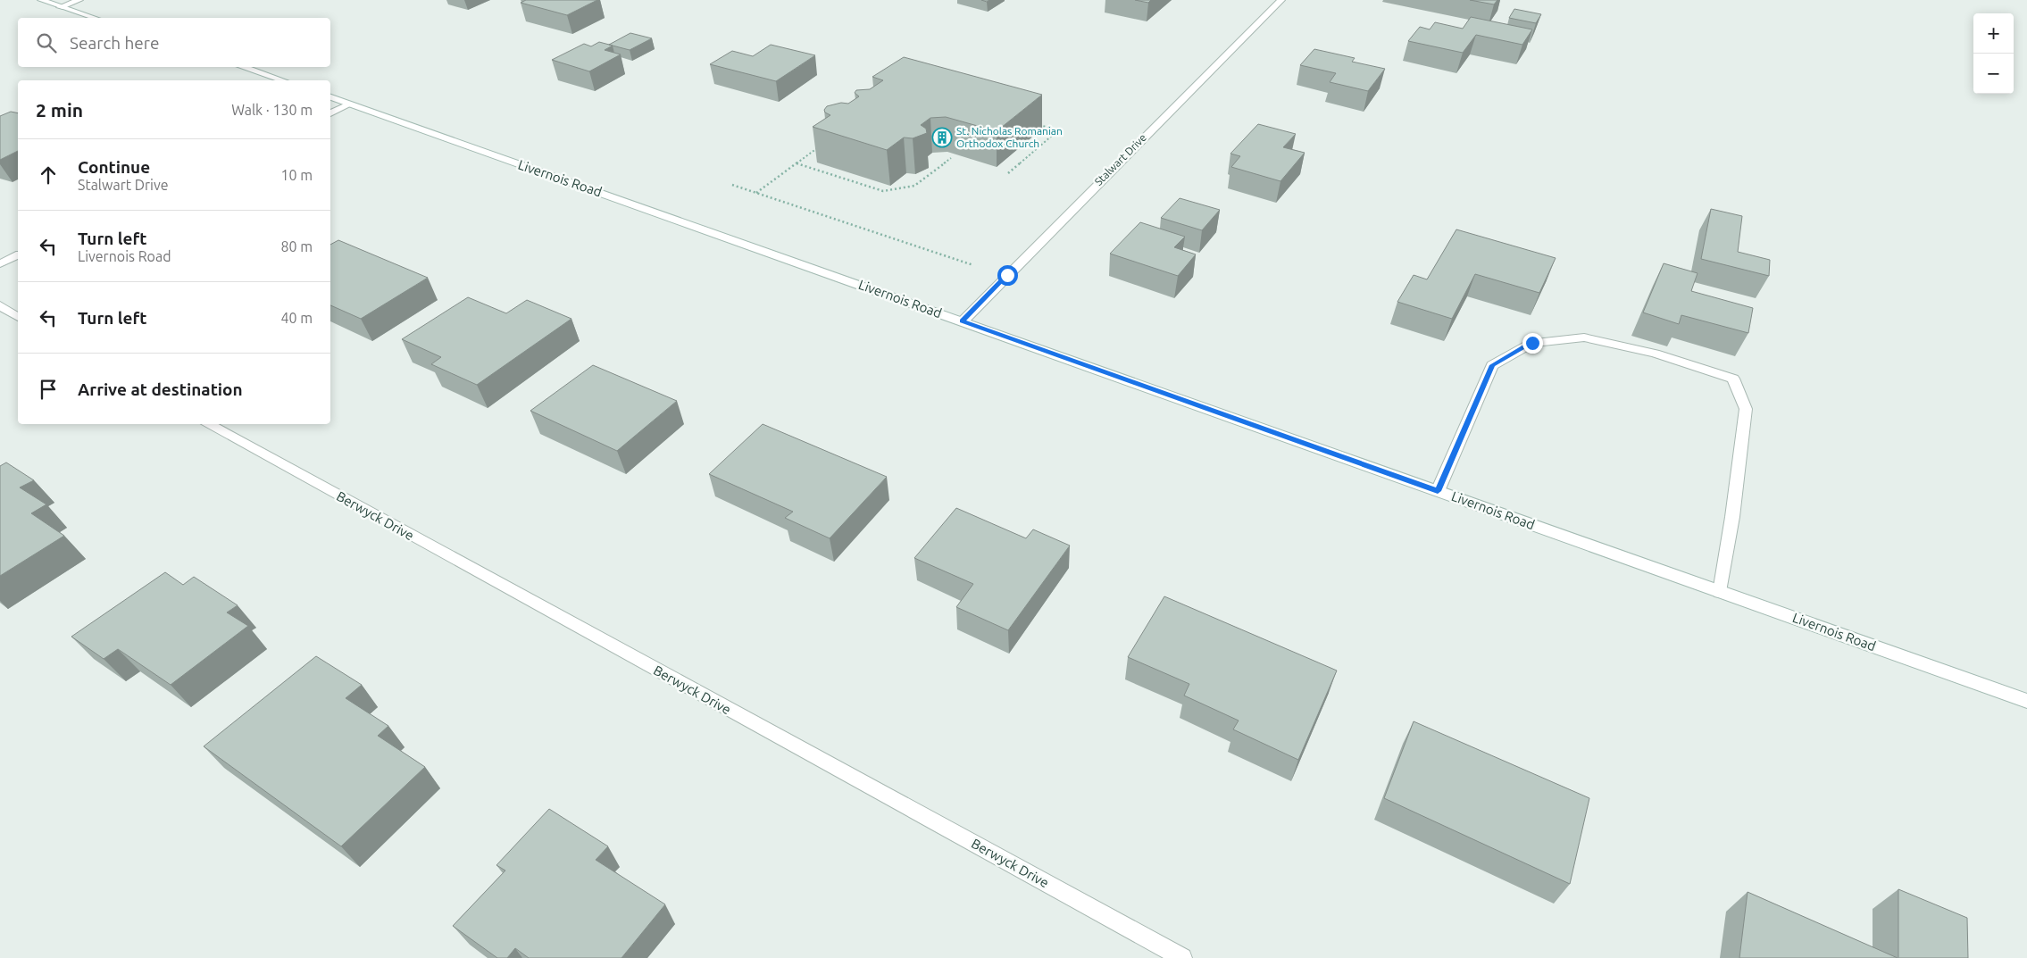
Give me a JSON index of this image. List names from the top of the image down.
{
  "streets": {
    "main road": ["Stalwart Drive", "Livernois Road", "Berwyck Drive"]
  },
  "crossings": [
    ["Stalwart Drive", "Livernois Road"]
  ],
  "places": {
    "building": ["St. Nicholas Romanian Orthodox Church"]
  },
  "page": {
    "map_buttons": ["+", "−"],
    "search": "Search here",
    "heading": ["2 min", "Walk · 130 m"],
    "list": [
      ["Continue", "Stalwart Drive", "10 m"],
      ["Turn left", "Livernois Road", "80 m"],
      ["Turn left", "40 m"],
      "Arrive at destination"
    ]
  }
}
